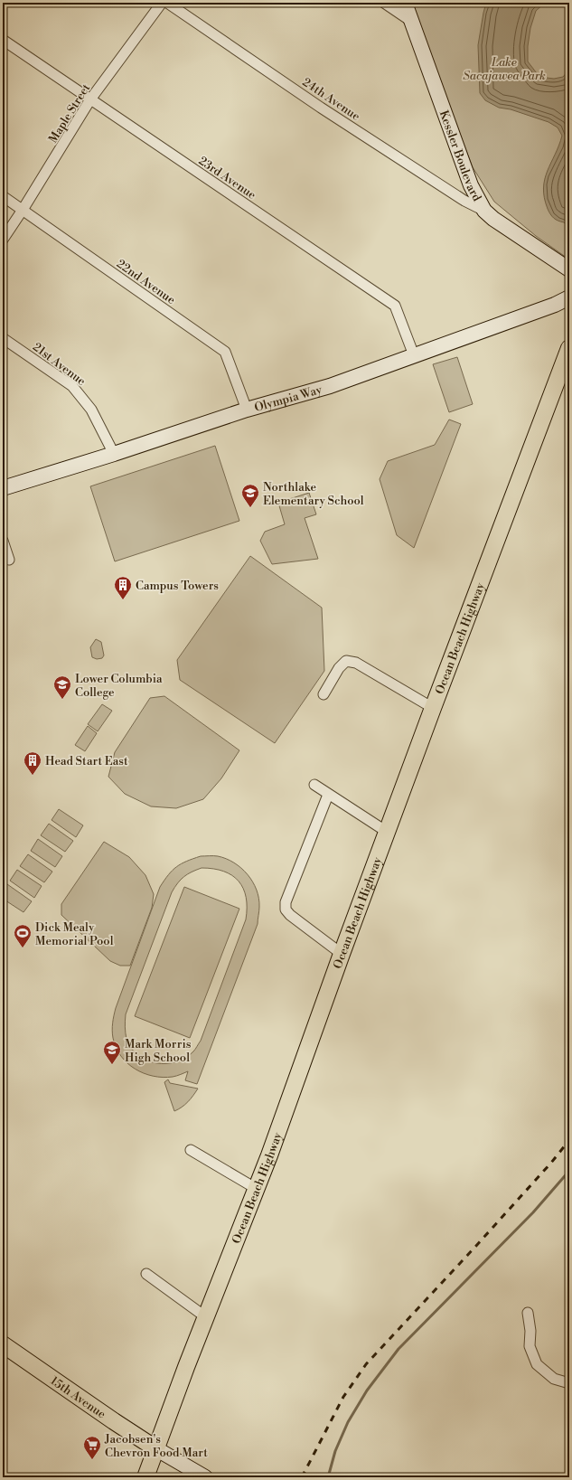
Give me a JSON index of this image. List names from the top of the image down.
{
  "streets": {
    "main road": ["Ocean Beach Highway", "15th Avenue"],
    "street": [
      "24th Avenue",
      "Maple Street",
      "Kessler Boulevard",
      "23rd Avenue",
      "22nd Avenue",
      "21st Avenue",
      "Olympia Way"
    ]
  },
  "crossings": [
    ["24th Avenue", "Kessler Boulevard"],
    ["Maple Street", "23rd Avenue"],
    ["Maple Street", "22nd Avenue"],
    ["23rd Avenue", "Olympia Way"],
    ["22nd Avenue", "Olympia Way"],
    ["21st Avenue", "Olympia Way"],
    ["Ocean Beach Highway", "15th Avenue"]
  ],
  "parks": ["Lake Sacajawea Park"],
  "places": {
    "school or university": ["Northlake Elementary School", "Lower Columbia College", "Mark Morris High School"],
    "building": ["Campus Towers", "Head Start East"],
    "sports": ["Dick Mealy Memorial Pool"],
    "supermarket": ["Jacobsen's Chevron Food Mart"]
  }
}
